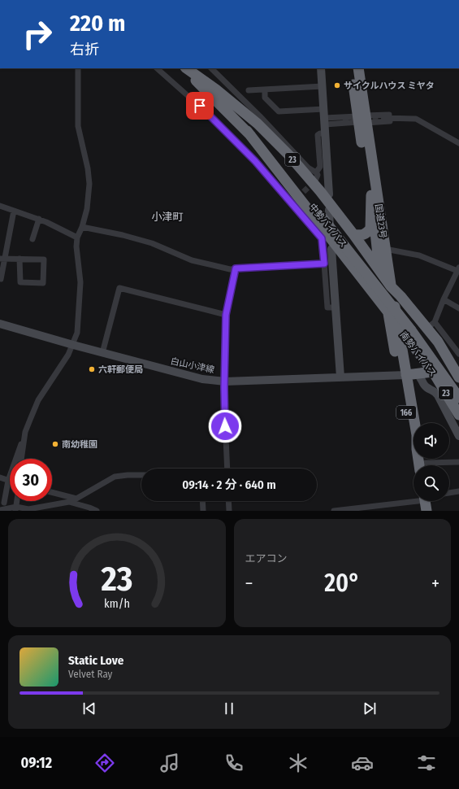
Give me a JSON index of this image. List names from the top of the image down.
{
  "streets": {
    "highway": [
      "23",
      "国道23号",
      "中勢バイパス",
      "南勢バイパス",
      "166"
    ],
    "main road": ["白山小津線"]
  },
  "crossings": [
    ["23", "国道23号"],
    ["23", "中勢バイパス"],
    ["23", "南勢バイパス"],
    ["国道23号", "南勢バイパス"],
    ["国道23号", "白山小津線"],
    ["国道23号", "166"],
    ["白山小津線", "166"]
  ],
  "districts": ["小津町"],
  "places": ["サイクルハウス ミヤタ", "六軒郵便局", "南幼稚園"],
  "page": {
    "turn": ["220 m", "右折"],
    "limit": "30",
    "trip": "09:14 · 2 分 · 640 m",
    "tile": "エアコン",
    "heat": ["−", "20°", "+"],
    "song": ["Static Love", "Velvet Ray"],
    "tabs": "09:12",
    "gauge": ["23", "km/h"]
  }
}
